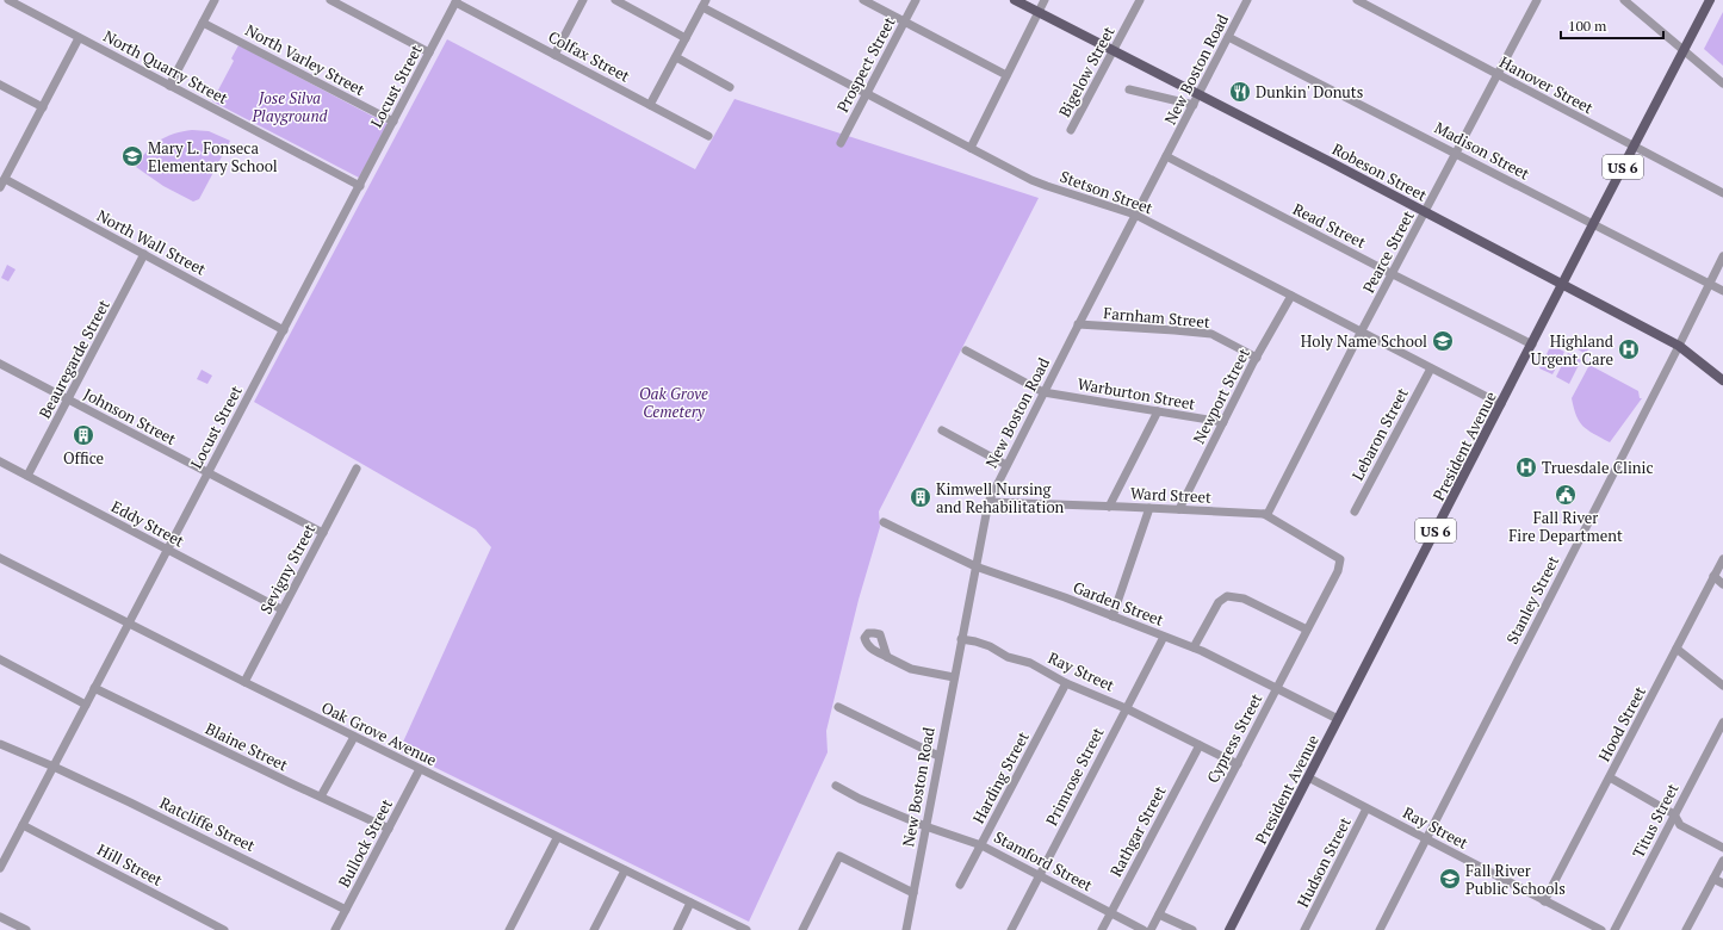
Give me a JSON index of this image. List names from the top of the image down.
{
  "streets": {
    "main road": ["US 6", "Robeson Street", "President Avenue"],
    "street": [
      "Colfax Street",
      "North Varley Street",
      "Prospect Street",
      "North Quarry Street",
      "New Boston Road",
      "Bigelow Street",
      "Hanover Street",
      "Locust Street",
      "Madison Street",
      "Stetson Street",
      "Read Street",
      "North Wall Street",
      "Pearce Street",
      "Farnham Street",
      "Beauregarde Street",
      "Warburton Street",
      "Newport Street",
      "Johnson Street",
      "Lebaron Street",
      "Ward Street",
      "Eddy Street",
      "Sevigny Street",
      "Stanley Street",
      "Garden Street",
      "Ray Street",
      "Hood Street",
      "Oak Grove Avenue",
      "Cypress Street",
      "Blaine Street",
      "Primrose Street",
      "Harding Street",
      "Titus Street",
      "Ratcliffe Street",
      "Rathgar Street",
      "Bullock Street",
      "Stamford Street",
      "Hudson Street",
      "Hill Street"
    ]
  },
  "crossings": [
    ["Colfax Street", "Locust Street"],
    ["North Varley Street", "Locust Street"],
    ["Prospect Street", "Stetson Street"],
    ["North Quarry Street", "Locust Street"],
    ["New Boston Road", "Madison Street"],
    ["New Boston Road", "Robeson Street"],
    ["New Boston Road", "Stetson Street"],
    ["New Boston Road", "Read Street"],
    ["New Boston Road", "Farnham Street"],
    ["New Boston Road", "Warburton Street"],
    ["New Boston Road", "Ward Street"],
    ["New Boston Road", "Garden Street"],
    ["New Boston Road", "Ray Street"],
    ["New Boston Road", "Stamford Street"],
    ["Bigelow Street", "Robeson Street"],
    ["Hanover Street", "Pearce Street"],
    ["Hanover Street", "President Avenue"],
    ["Locust Street", "North Wall Street"],
    ["Locust Street", "Johnson Street"],
    ["Locust Street", "Eddy Street"],
    ["Locust Street", "Oak Grove Avenue"],
    ["Locust Street", "Blaine Street"],
    ["Locust Street", "Ratcliffe Street"],
    ["Locust Street", "Hill Street"],
    ["Madison Street", "Pearce Street"],
    ["Madison Street", "President Avenue"],
    ["Madison Street", "Stanley Street"],
    ["Robeson Street", "Pearce Street"],
    ["Robeson Street", "President Avenue"],
    ["Robeson Street", "Stanley Street"],
    ["Stetson Street", "Pearce Street"],
    ["Stetson Street", "Newport Street"],
    ["Stetson Street", "Lebaron Street"],
    ["Stetson Street", "President Avenue"],
    ["Read Street", "Pearce Street"],
    ["Read Street", "President Avenue"],
    ["North Wall Street", "Beauregarde Street"],
    ["Pearce Street", "Ward Street"],
    ["Farnham Street", "Newport Street"],
    ["Beauregarde Street", "Johnson Street"],
    ["Beauregarde Street", "Eddy Street"],
    ["Warburton Street", "Newport Street"],
    ["Newport Street", "Ward Street"],
    ["Johnson Street", "Sevigny Street"],
    ["President Avenue", "Garden Street"],
    ["President Avenue", "Ray Street"],
    ["Ward Street", "Cypress Street"],
    ["Eddy Street", "Sevigny Street"],
    ["Sevigny Street", "Oak Grove Avenue"],
    ["Stanley Street", "Ray Street"],
    ["Garden Street", "Cypress Street"],
    ["Garden Street", "Primrose Street"],
    ["Ray Street", "Hood Street"],
    ["Ray Street", "Cypress Street"],
    ["Ray Street", "Primrose Street"],
    ["Ray Street", "Harding Street"],
    ["Ray Street", "Rathgar Street"],
    ["Ray Street", "Hudson Street"],
    ["Oak Grove Avenue", "Bullock Street"],
    ["Blaine Street", "Bullock Street"],
    ["Primrose Street", "Stamford Street"],
    ["Harding Street", "Stamford Street"],
    ["Ratcliffe Street", "Bullock Street"],
    ["Rathgar Street", "Stamford Street"]
  ],
  "parks": ["Jose Silva Playground", "Oak Grove Cemetery"],
  "places": {
    "restaurant": ["Dunkin' Donuts"],
    "school or university": ["Mary L. Fonseca Elementary School", "Holy Name School", "Fall River Public Schools"],
    "hospital": ["Highland Urgent Care", "Truesdale Clinic"],
    "building": ["Office", "Kimwell Nursing and Rehabilitation"],
    "public building": ["Fall River Fire Department"]
  },
  "scale_bar": "100 m"
}
